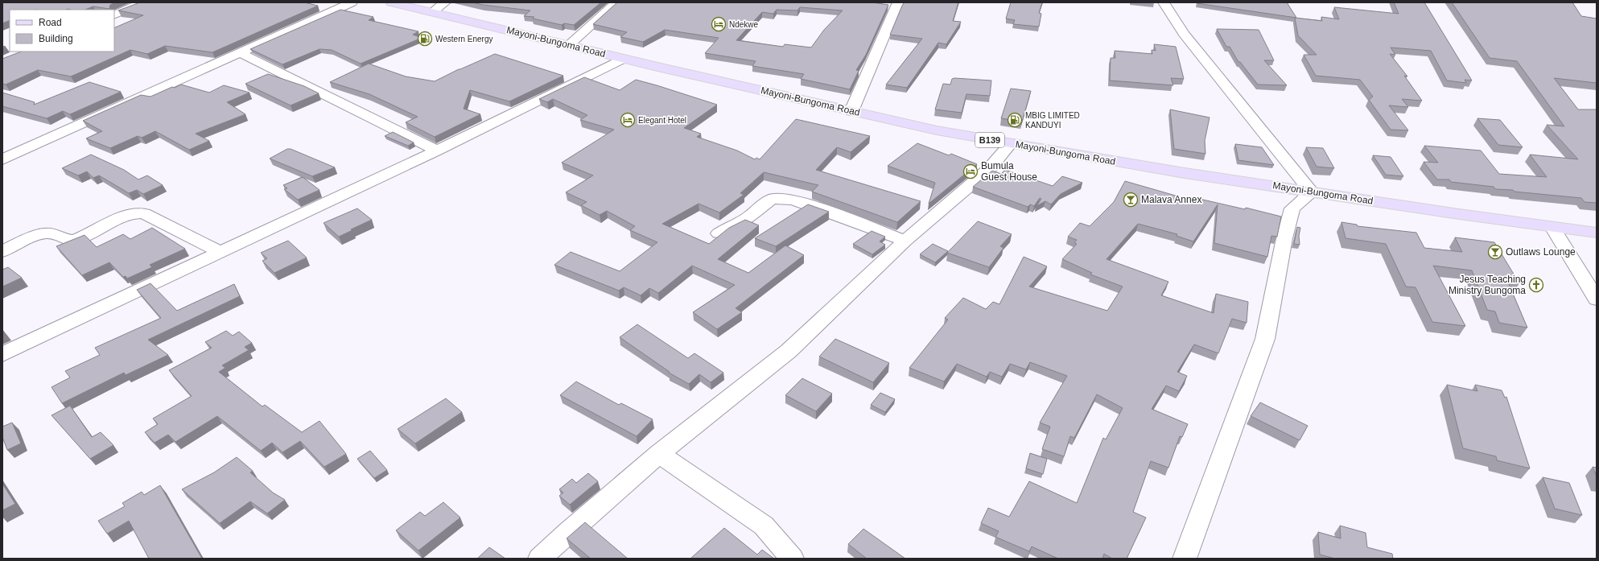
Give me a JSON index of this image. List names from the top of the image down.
{
  "streets": {
    "main road": ["Mayoni-Bungoma Road", "B139"]
  },
  "places": {
    "hotel": ["Ndekwe", "Elegant Hotel", "Bumula Guest House"],
    "fuel station": ["Western Energy", "MBIG LIMITED KANDUYI"],
    "bar": ["Malava Annex", "Outlaws Lounge"],
    "church": ["Jesus Teaching Ministry Bungoma"]
  },
  "legend": ["Road", "Building"]
}
